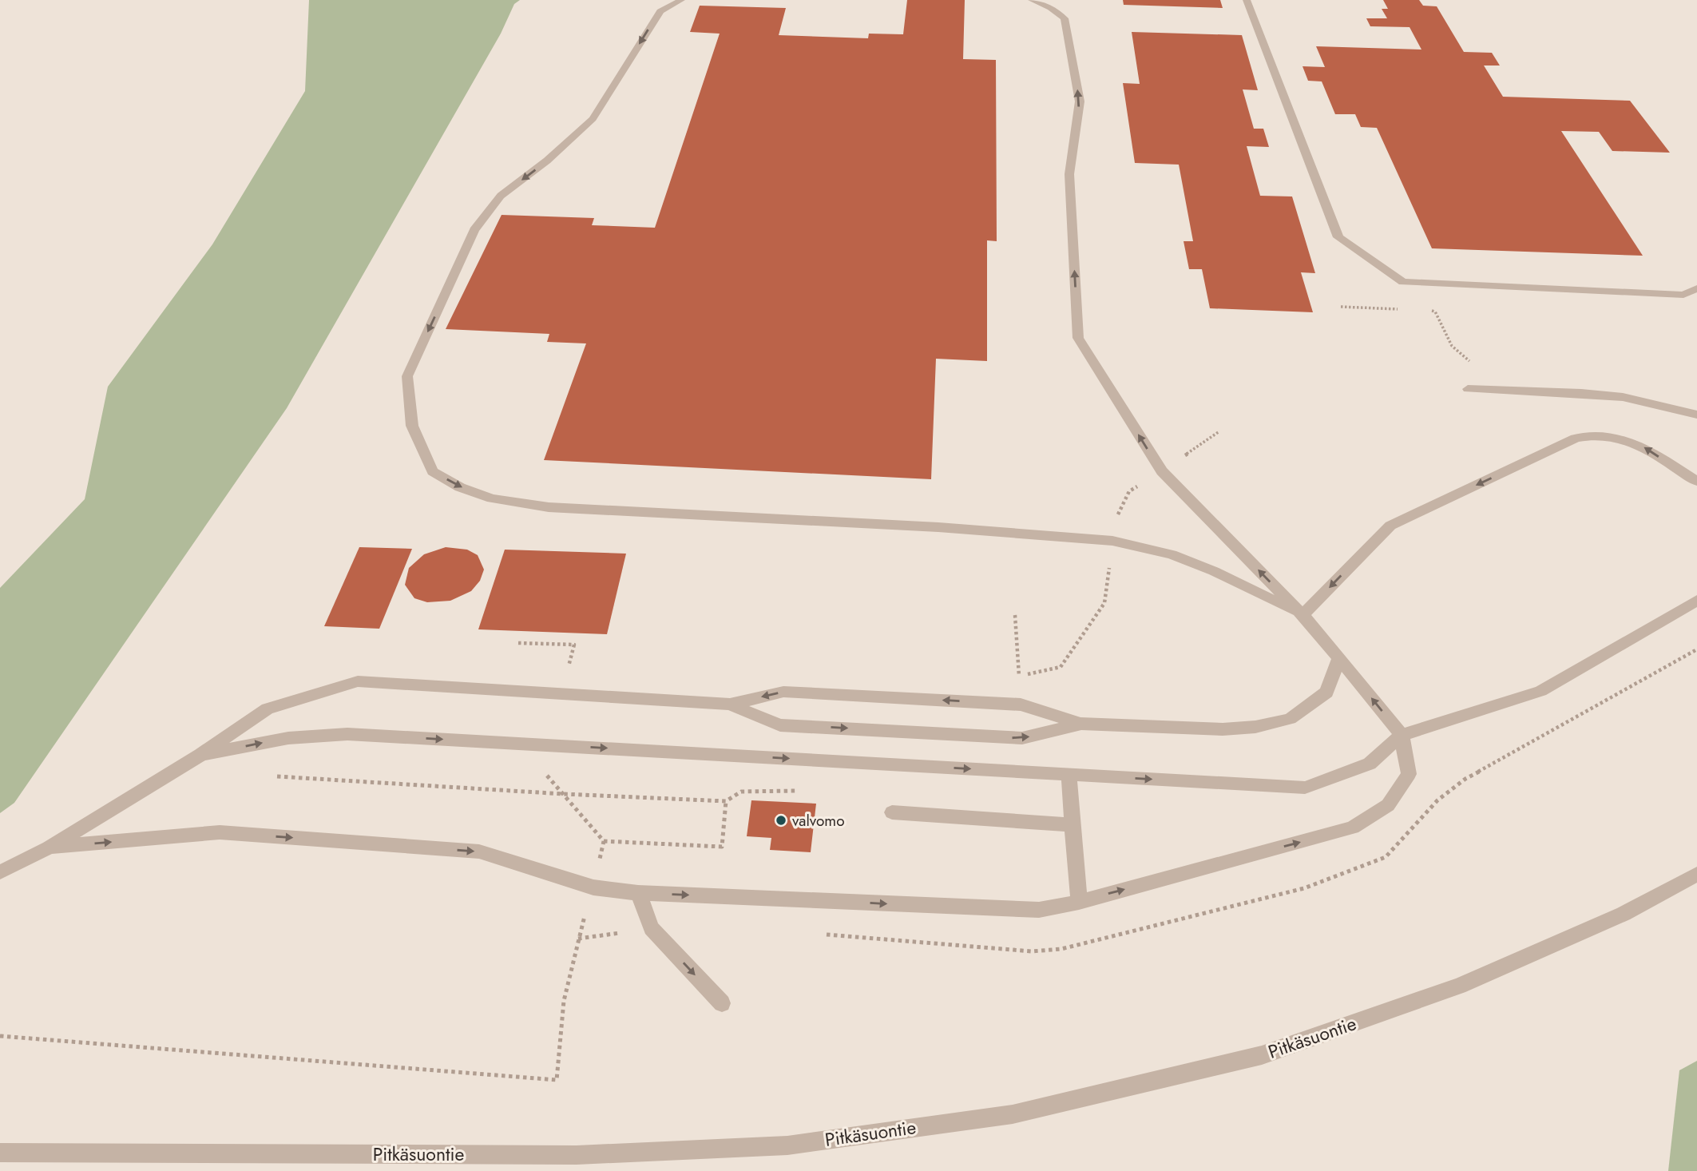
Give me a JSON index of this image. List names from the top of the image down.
{
  "streets": {
    "street": ["Pitkäsuontie"]
  },
  "places": ["valvomo"]
}
